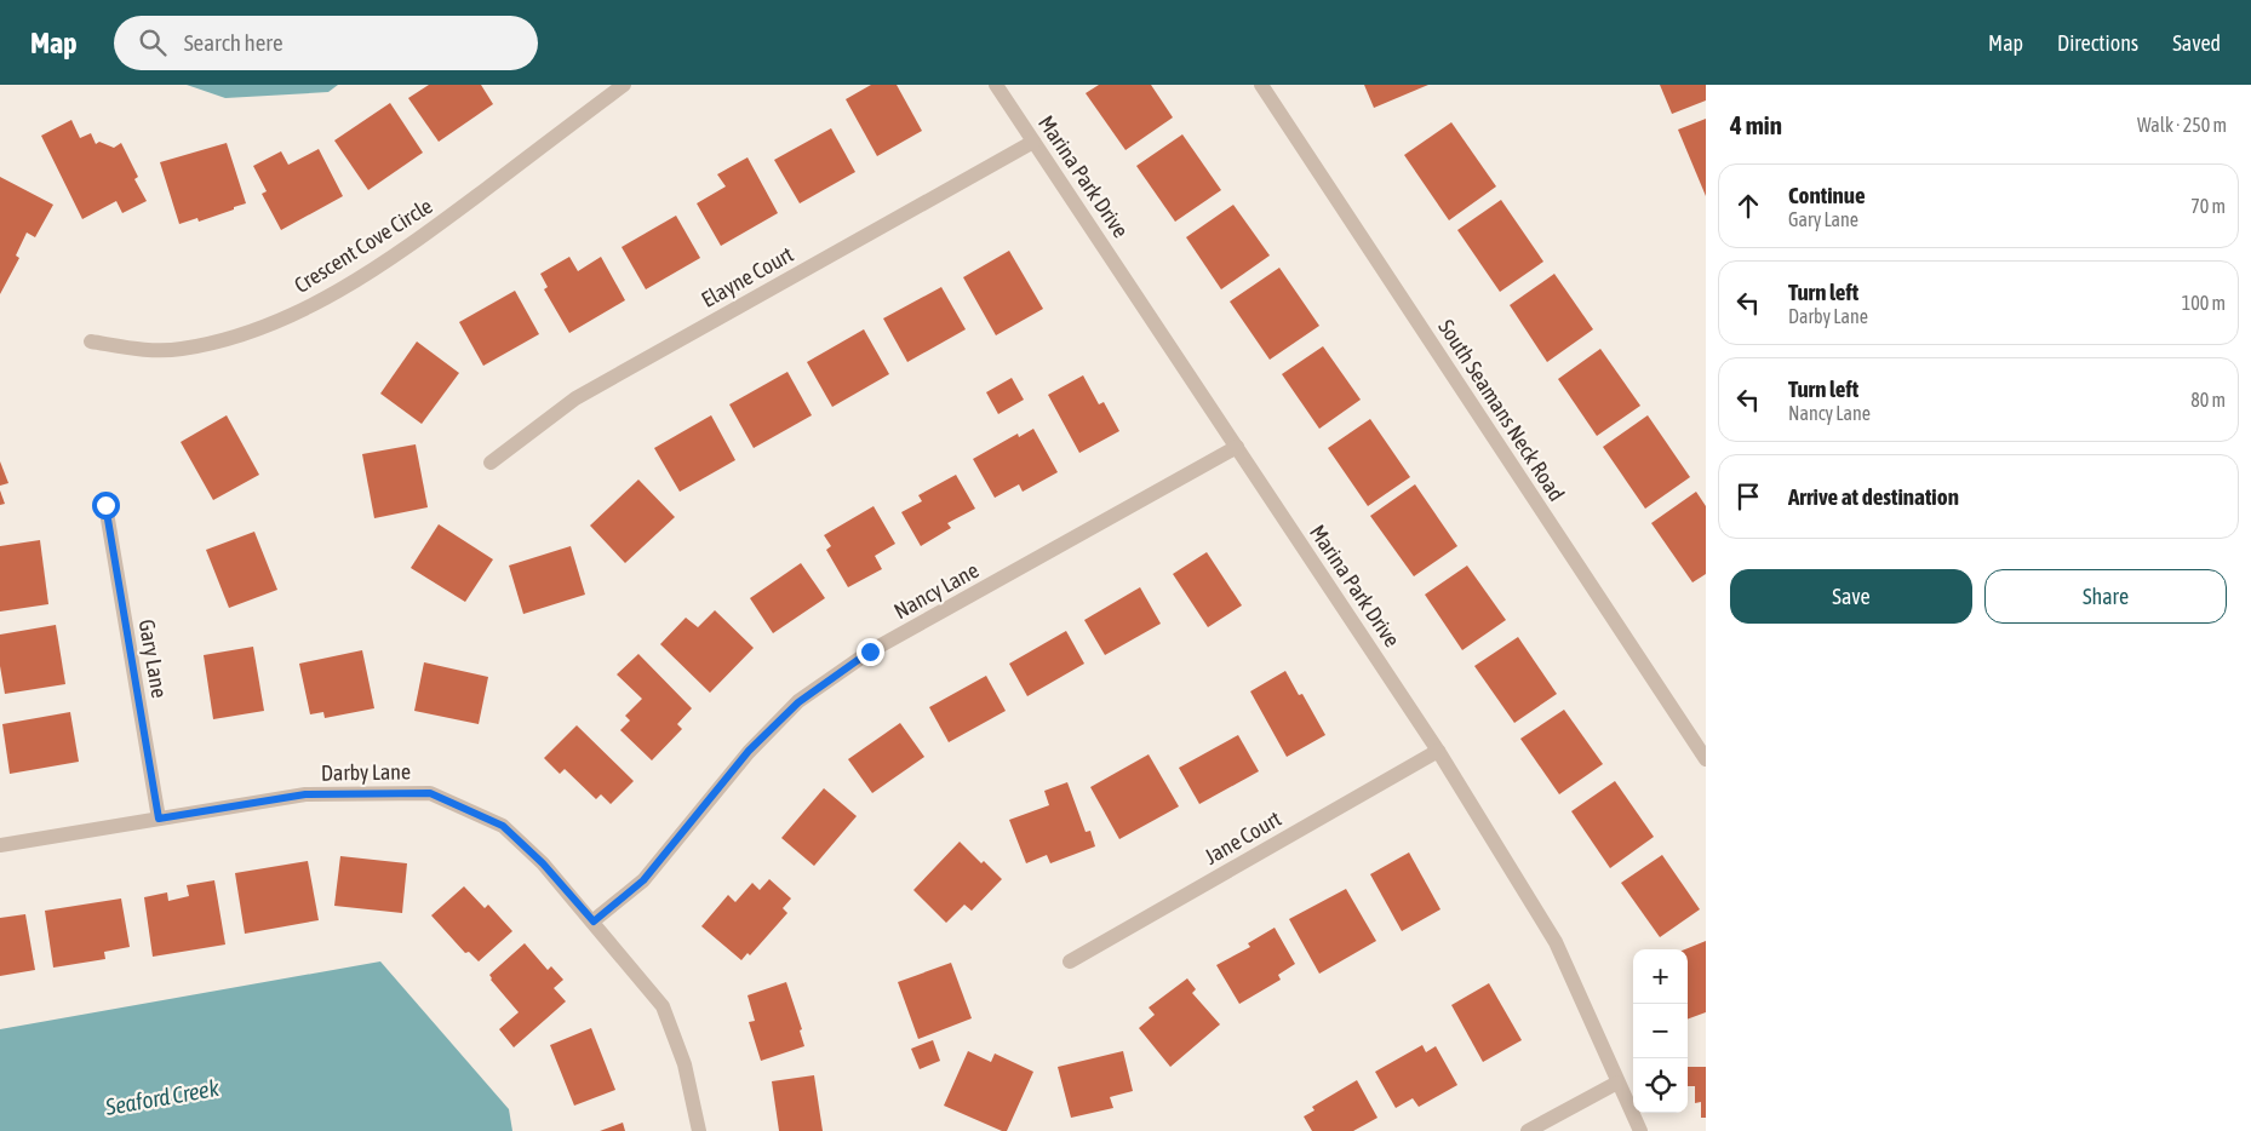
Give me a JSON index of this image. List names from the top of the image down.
{
  "streets": {
    "street": [
      "Marina Park Drive",
      "Crescent Cove Circle",
      "Elayne Court",
      "South Seamans Neck Road",
      "Nancy Lane",
      "Gary Lane",
      "Darby Lane",
      "Jane Court"
    ]
  },
  "crossings": [
    ["Marina Park Drive", "Elayne Court"],
    ["Marina Park Drive", "Nancy Lane"],
    ["Marina Park Drive", "Jane Court"],
    ["Nancy Lane", "Darby Lane"],
    ["Gary Lane", "Darby Lane"]
  ],
  "water": ["Seaford Creek"],
  "page": {
    "header": "Map",
    "search": "Search here",
    "nav": ["Map", "Directions", "Saved"],
    "heading": ["4 min", "Walk · 250 m"],
    "list": [
      ["Continue", "Gary Lane", "70 m"],
      ["Turn left", "Darby Lane", "100 m"],
      ["Turn left", "Nancy Lane", "80 m"],
      "Arrive at destination"
    ],
    "buttons": ["Save", "Share"],
    "map_buttons": ["+", "−"]
  }
}
